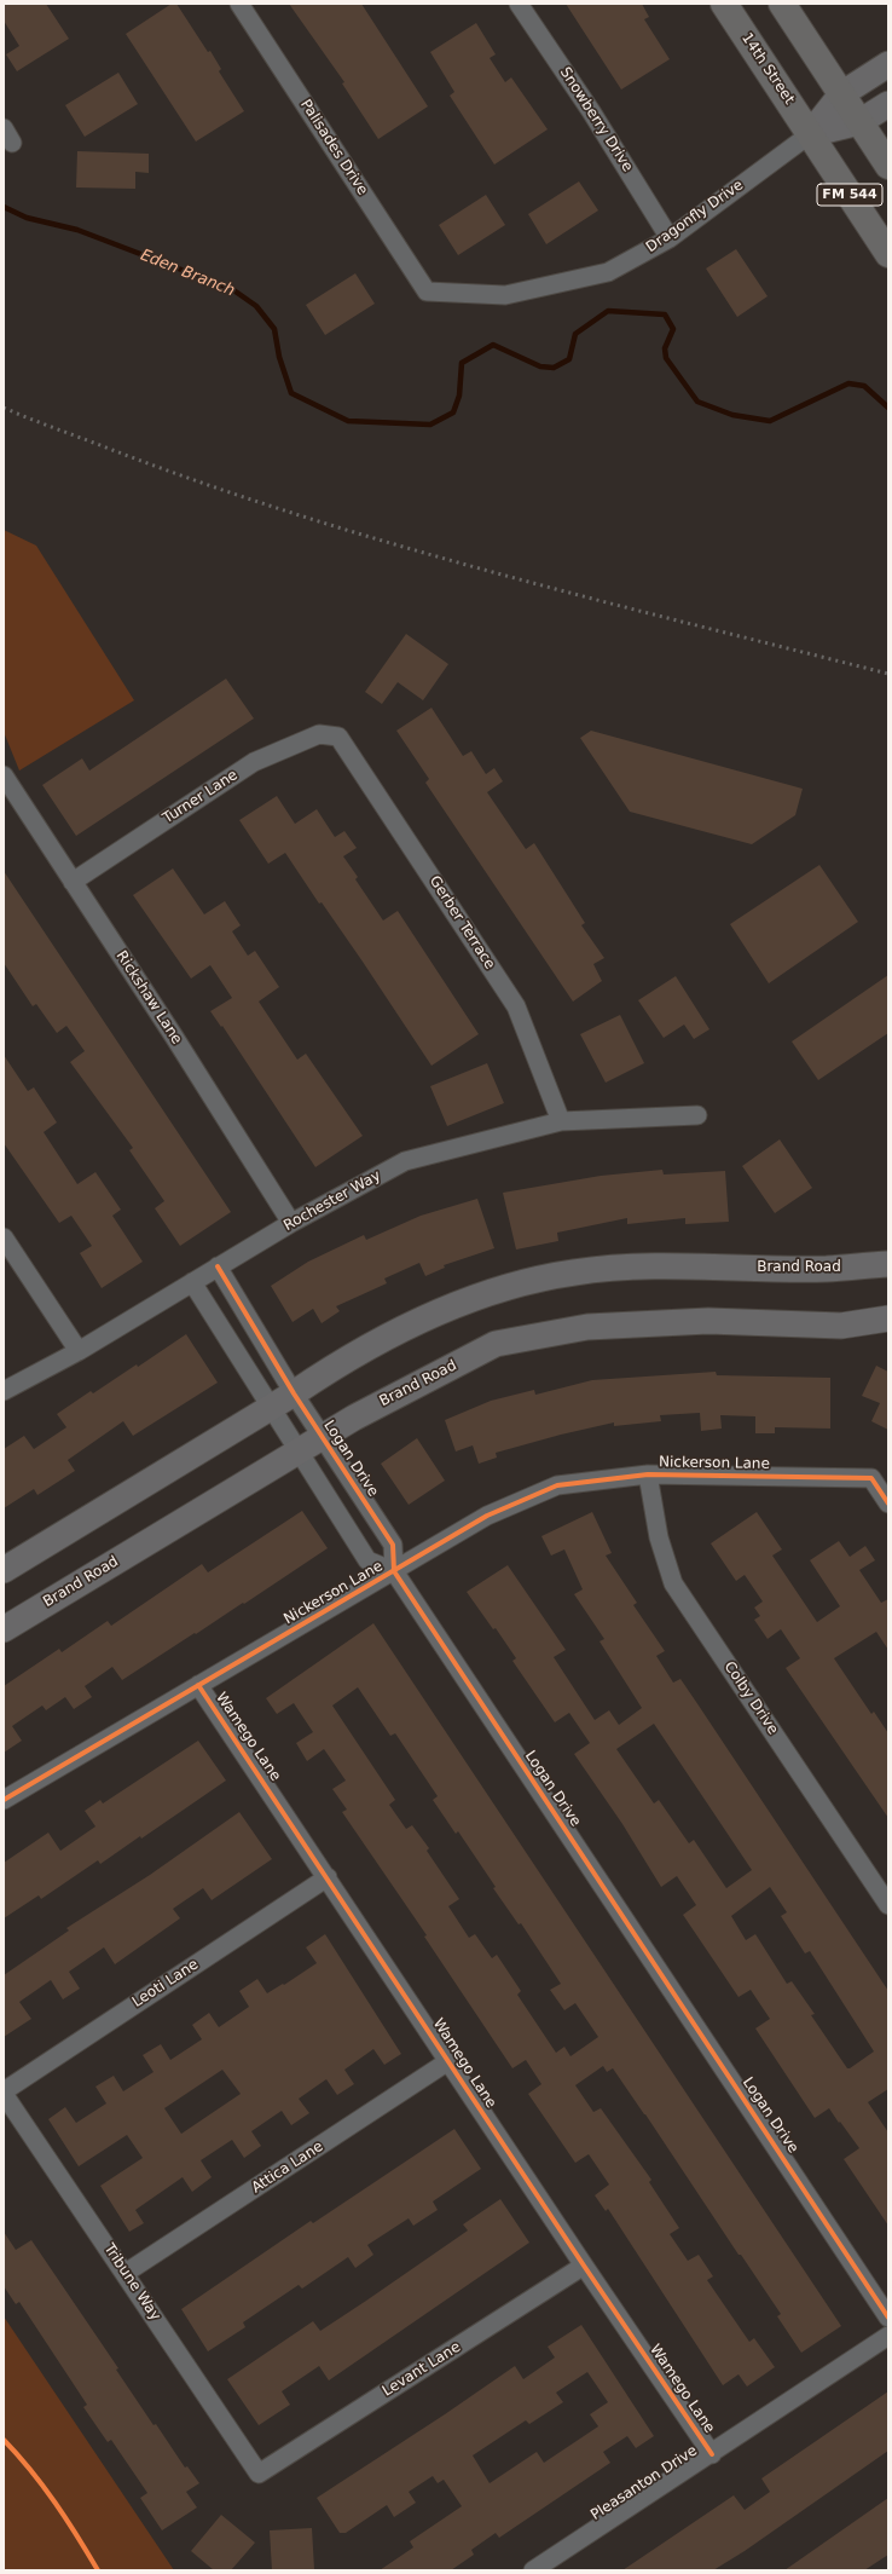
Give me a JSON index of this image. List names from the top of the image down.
{
  "streets": {
    "main road": ["14th Street", "FM 544", "Brand Road"],
    "street": [
      "Snowberry Drive",
      "Palisades Drive",
      "Dragonfly Drive",
      "Turner Lane",
      "Gerber Terrace",
      "Rickshaw Lane",
      "Rochester Way",
      "Logan Drive",
      "Nickerson Lane",
      "Colby Drive",
      "Wamego Lane",
      "Leoti Lane",
      "Attica Lane",
      "Tribune Way",
      "Levant Lane",
      "Pleasanton Drive"
    ]
  },
  "crossings": [
    ["14th Street", "FM 544"],
    ["14th Street", "Dragonfly Drive"],
    ["Snowberry Drive", "Dragonfly Drive"],
    ["Palisades Drive", "Dragonfly Drive"],
    ["FM 544", "Dragonfly Drive"],
    ["Turner Lane", "Gerber Terrace"],
    ["Turner Lane", "Rickshaw Lane"],
    ["Gerber Terrace", "Rochester Way"],
    ["Rickshaw Lane", "Rochester Way"],
    ["Rochester Way", "Logan Drive"],
    ["Brand Road", "Logan Drive"],
    ["Logan Drive", "Nickerson Lane"],
    ["Nickerson Lane", "Colby Drive"],
    ["Nickerson Lane", "Wamego Lane"],
    ["Wamego Lane", "Leoti Lane"],
    ["Wamego Lane", "Attica Lane"],
    ["Wamego Lane", "Levant Lane"],
    ["Wamego Lane", "Pleasanton Drive"],
    ["Leoti Lane", "Tribune Way"],
    ["Attica Lane", "Tribune Way"],
    ["Tribune Way", "Levant Lane"]
  ],
  "water": ["Eden Branch"]
}
